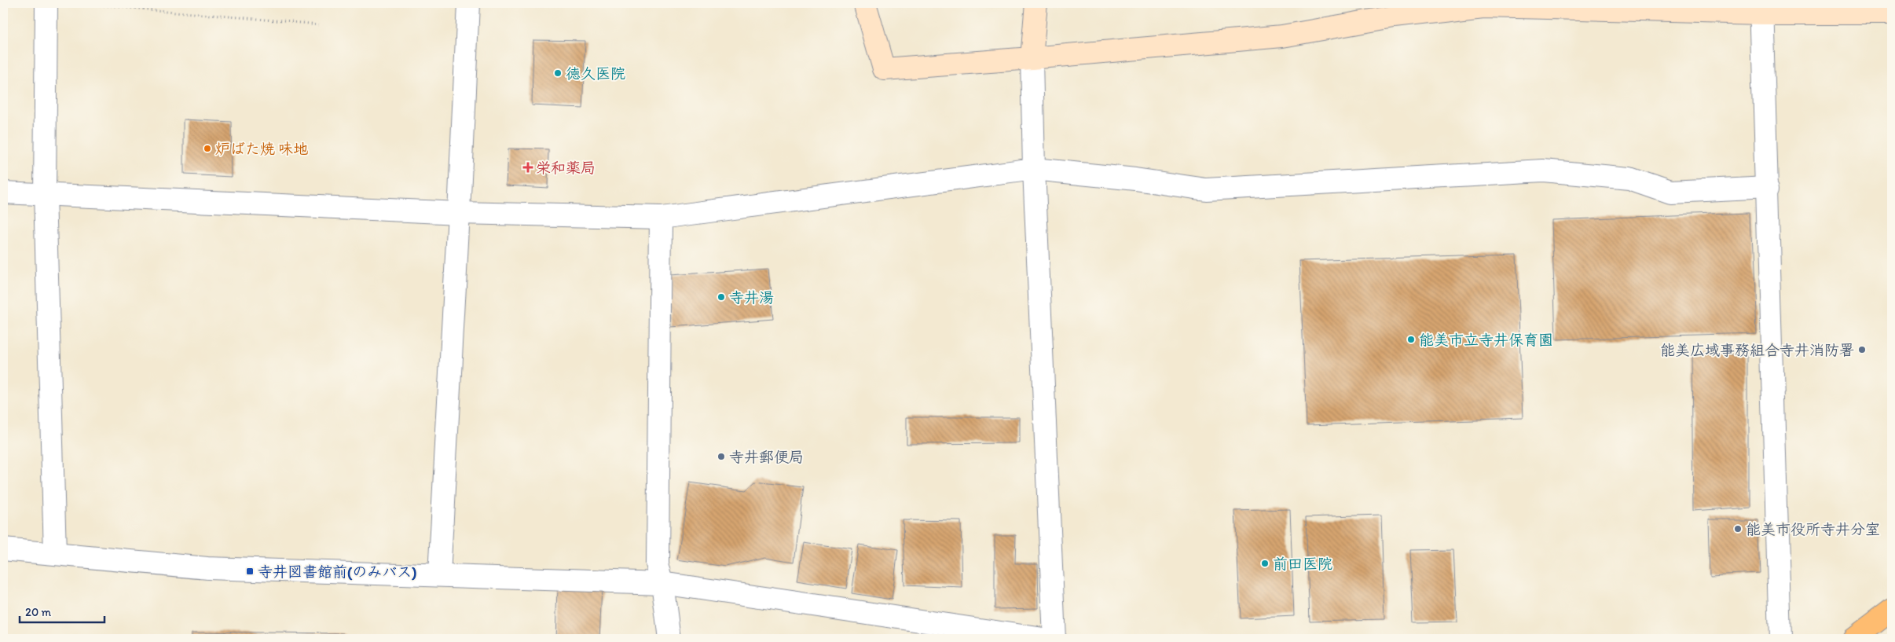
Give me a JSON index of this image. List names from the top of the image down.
{
  "places": {
    "other": [
      "徳久医院",
      "炉ばた焼 味地",
      "寺井湯",
      "能美市立寺井保育園",
      "能美広域事務組合寺井消防署",
      "寺井郵便局",
      "能美市役所寺井分室",
      "前田医院"
    ],
    "health": ["栄和薬局"],
    "transit": ["寺井図書館前(のみバス)"]
  },
  "scale_bar": "20 m"
}
